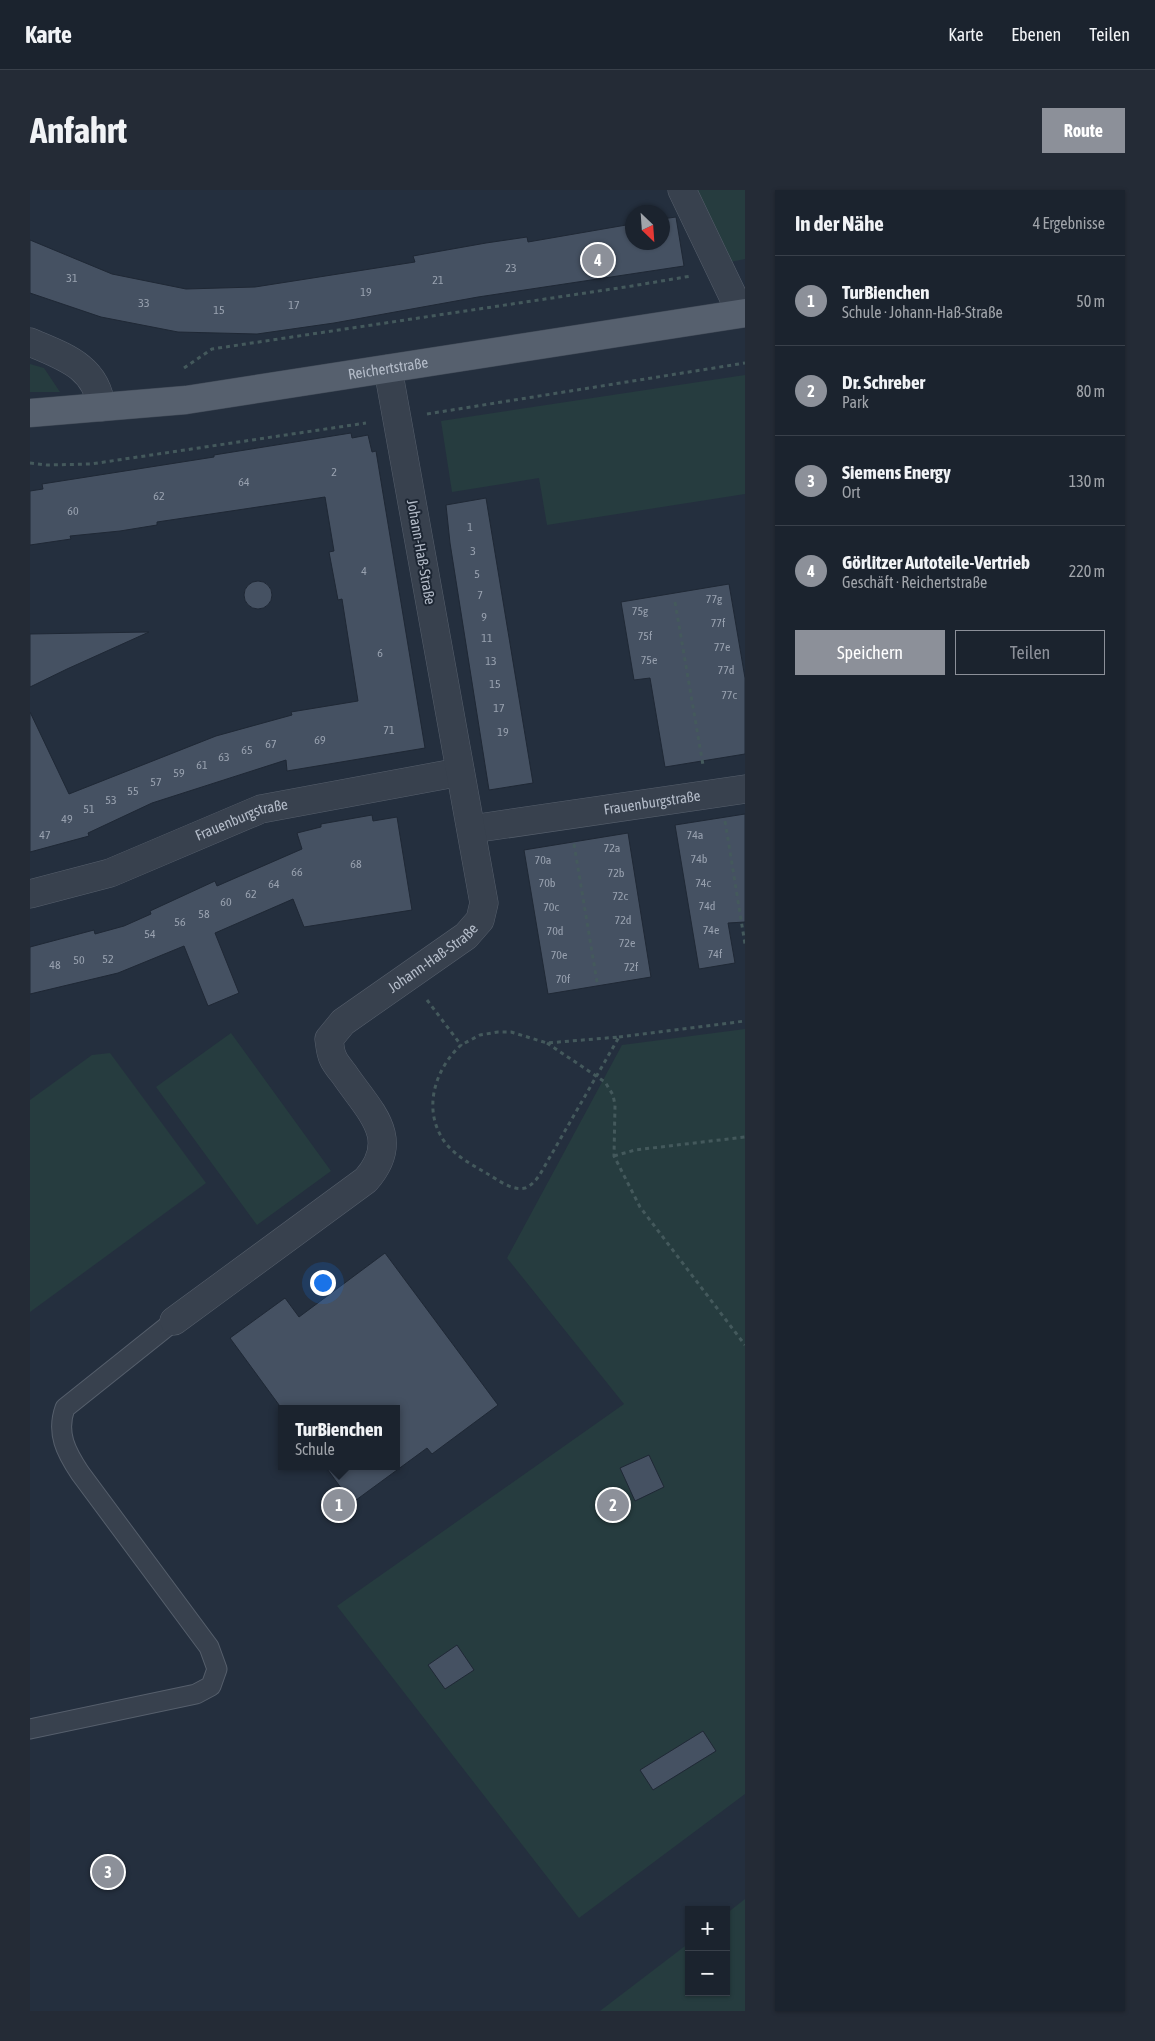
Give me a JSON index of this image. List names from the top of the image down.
{
  "streets": {
    "main road": ["Reichertstraße"],
    "street": ["Johann-Haß-Straße", "Frauenburgstraße"]
  },
  "crossings": [
    ["Reichertstraße", "Johann-Haß-Straße"],
    ["Johann-Haß-Straße", "Frauenburgstraße"]
  ],
  "house_numbers": [
    "23",
    "31",
    "21",
    "19",
    "33",
    "17",
    "15",
    "2",
    "64",
    "62",
    "60",
    "1",
    "3",
    "4",
    "5",
    "7",
    "77g",
    "75g",
    "9",
    "77f",
    "75f",
    "11",
    "77e",
    "6",
    "75e",
    "13",
    "77d",
    "15",
    "77c",
    "17",
    "71",
    "19",
    "69",
    "67",
    "65",
    "63",
    "61",
    "59",
    "57",
    "55",
    "53",
    "51",
    "49",
    "47",
    "74a",
    "72a",
    "74b",
    "70a",
    "68",
    "66",
    "72b",
    "70b",
    "74c",
    "64",
    "62",
    "72c",
    "60",
    "74d",
    "70c",
    "58",
    "72d",
    "56",
    "74e",
    "70d",
    "54",
    "72e",
    "74f",
    "70e",
    "52",
    "50",
    "48",
    "72f",
    "70f"
  ],
  "north": "bottom right",
  "page": {
    "header": "Karte",
    "nav": ["Karte", "Ebenen", "Teilen"],
    "buttons": [
      "Route",
      ["Speichern", "Teilen"]
    ],
    "title": "Anfahrt",
    "heading": ["In der Nähe", "4 Ergebnisse"],
    "pins": [
      "4",
      "1",
      "2",
      "3"
    ],
    "list": [
      {
        "mark": "1",
        "name": "TurBienchen",
        "note": "Schule · Johann-Haß-Straße",
        "value": "50 m"
      },
      {
        "mark": "2",
        "name": "Dr. Schreber",
        "note": "Park",
        "value": "80 m"
      },
      {
        "mark": "3",
        "name": "Siemens Energy",
        "note": "Ort",
        "value": "130 m"
      },
      {
        "mark": "4",
        "name": "Görlitzer Autoteile-Vertrieb",
        "note": "Geschäft · Reichertstraße",
        "value": "220 m"
      }
    ],
    "popup": ["TurBienchen", "Schule"],
    "map_buttons": ["+", "−"]
  }
}
